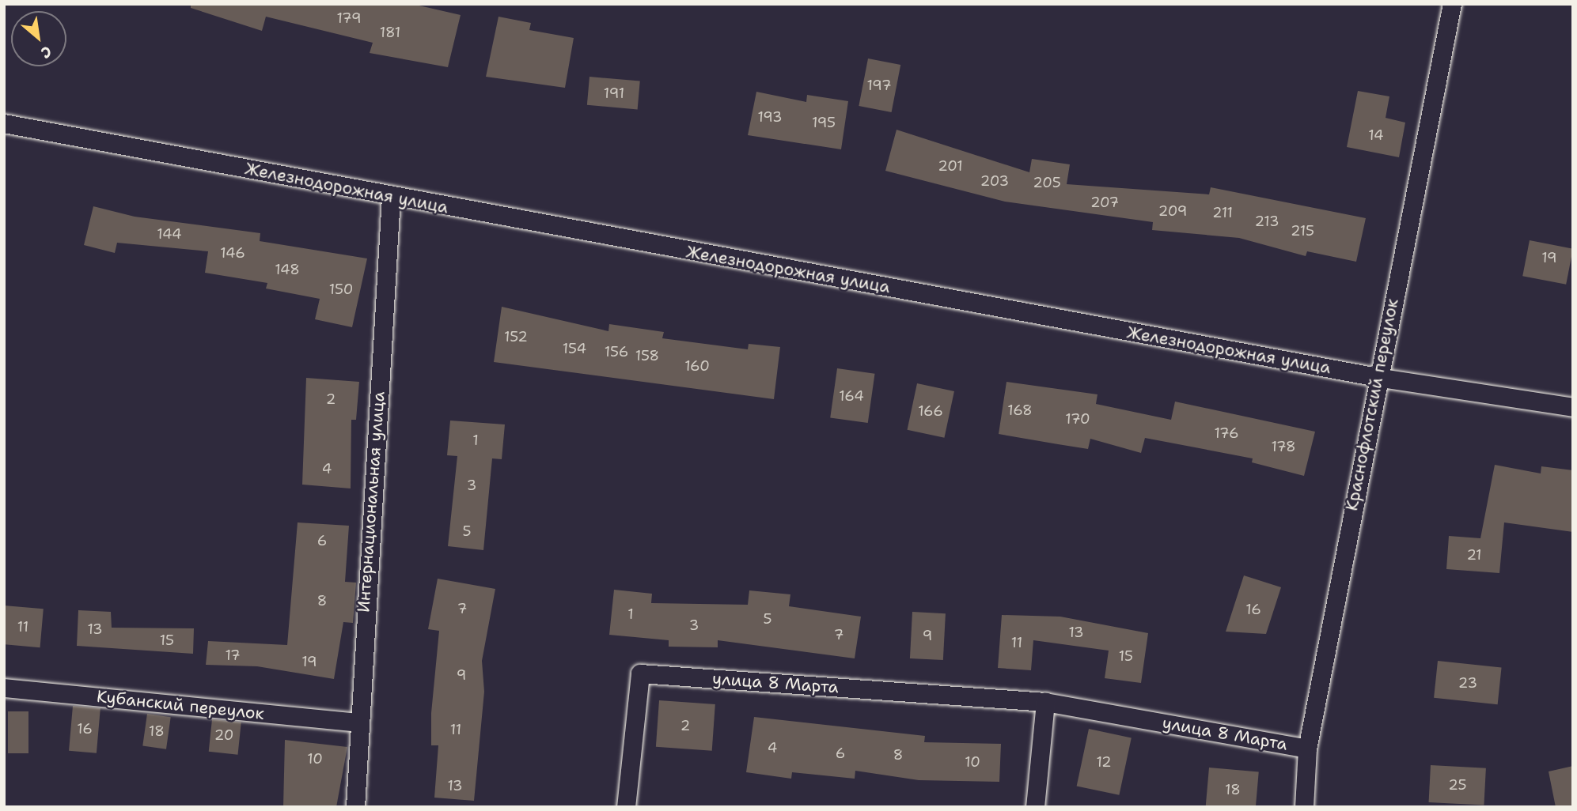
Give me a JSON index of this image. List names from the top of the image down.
{
  "streets": {
    "street": [
      "Железнодорожная улица",
      "Краснофлотский переулок",
      "Интернациональная улица",
      "улица 8 Марта",
      "Кубанский переулок"
    ]
  },
  "crossings": [
    ["Железнодорожная улица", "Краснофлотский переулок"],
    ["Железнодорожная улица", "Интернациональная улица"],
    ["Краснофлотский переулок", "улица 8 Марта"],
    ["Интернациональная улица", "Кубанский переулок"]
  ],
  "house_numbers": [
    "179",
    "181",
    "197",
    "191",
    "193",
    "195",
    "14",
    "201",
    "203",
    "205",
    "207",
    "209",
    "211",
    "213",
    "215",
    "144",
    "146",
    "19",
    "148",
    "150",
    "152",
    "154",
    "156",
    "158",
    "160",
    "164",
    "2",
    "168",
    "166",
    "170",
    "176",
    "1",
    "178",
    "4",
    "3",
    "5",
    "6",
    "21",
    "8",
    "7",
    "16",
    "1",
    "5",
    "3",
    "11",
    "13",
    "13",
    "7",
    "9",
    "15",
    "11",
    "17",
    "15",
    "19",
    "9",
    "23",
    "2",
    "16",
    "11",
    "18",
    "20",
    "4",
    "6",
    "8",
    "10",
    "10",
    "12",
    "25",
    "13",
    "18"
  ],
  "north": "bottom right"
}
